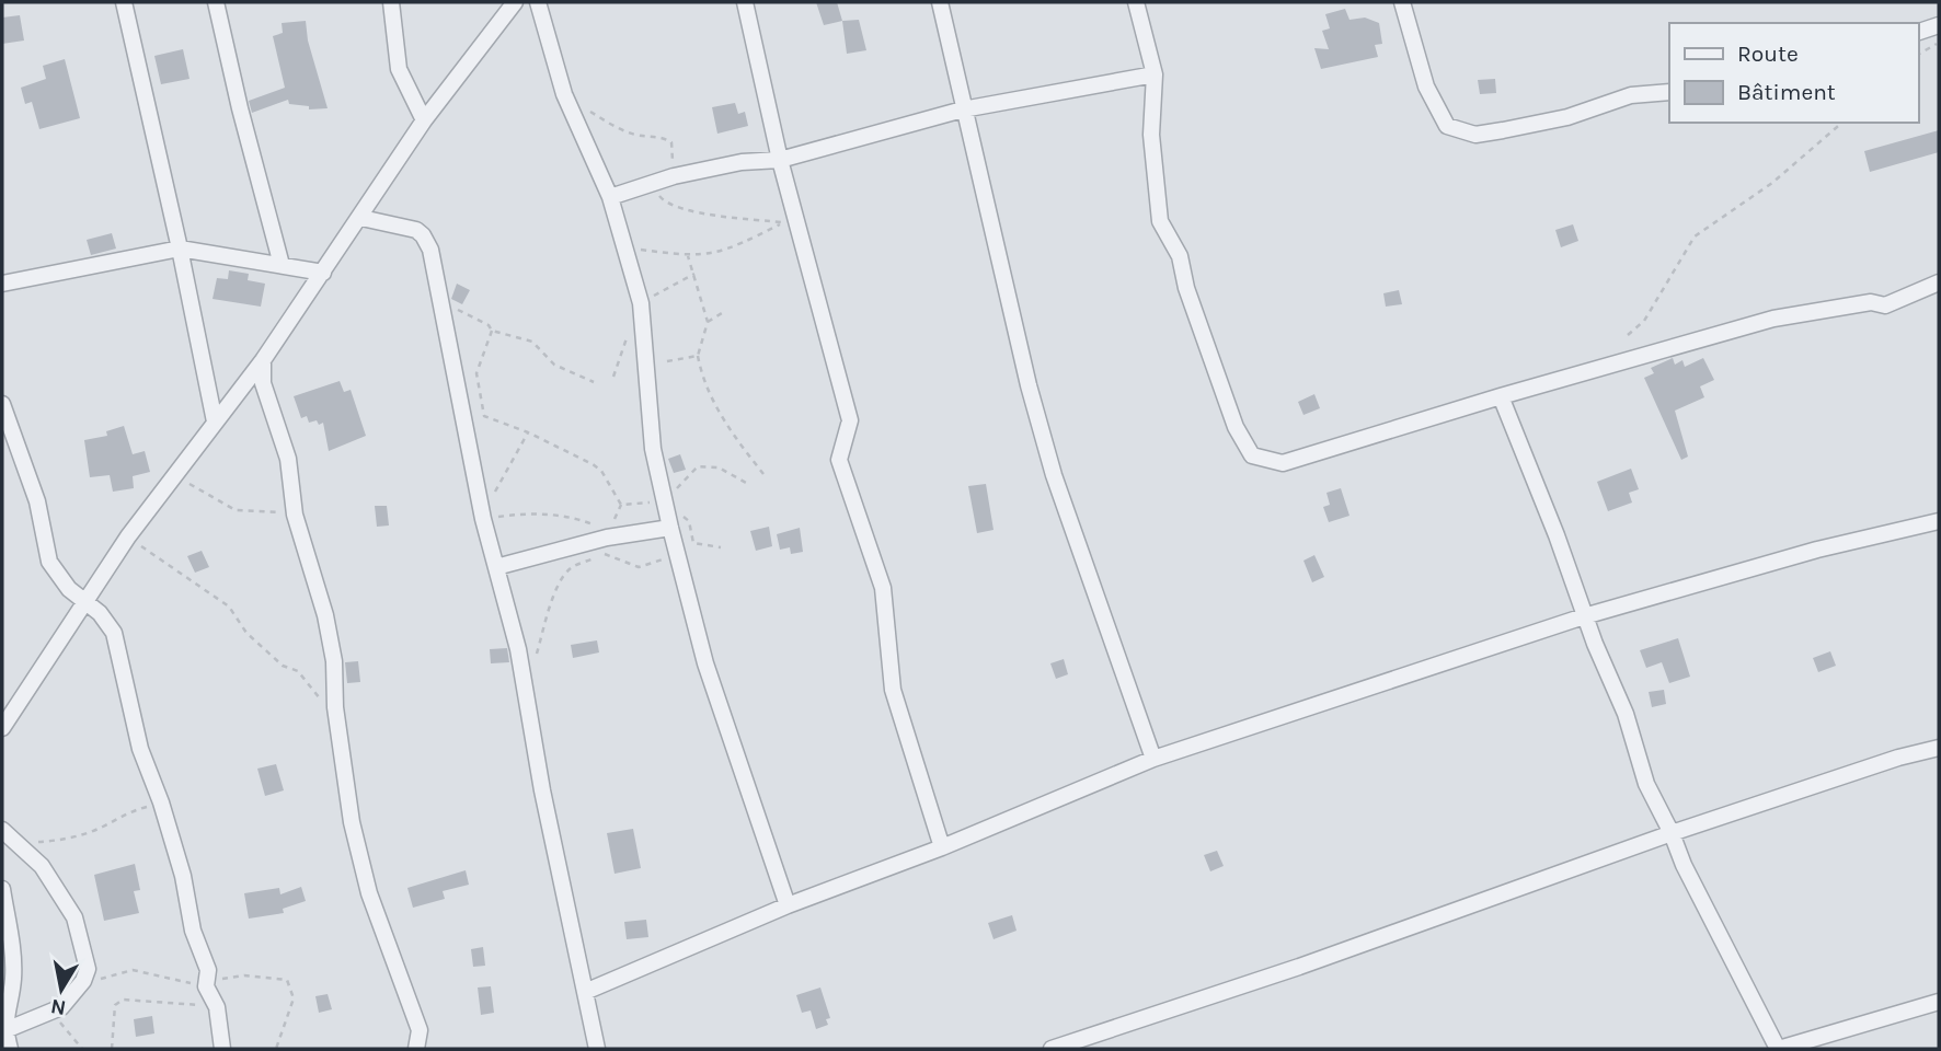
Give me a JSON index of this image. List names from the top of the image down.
{
  "legend": ["Route", "Bâtiment"],
  "north": "bottom"
}
